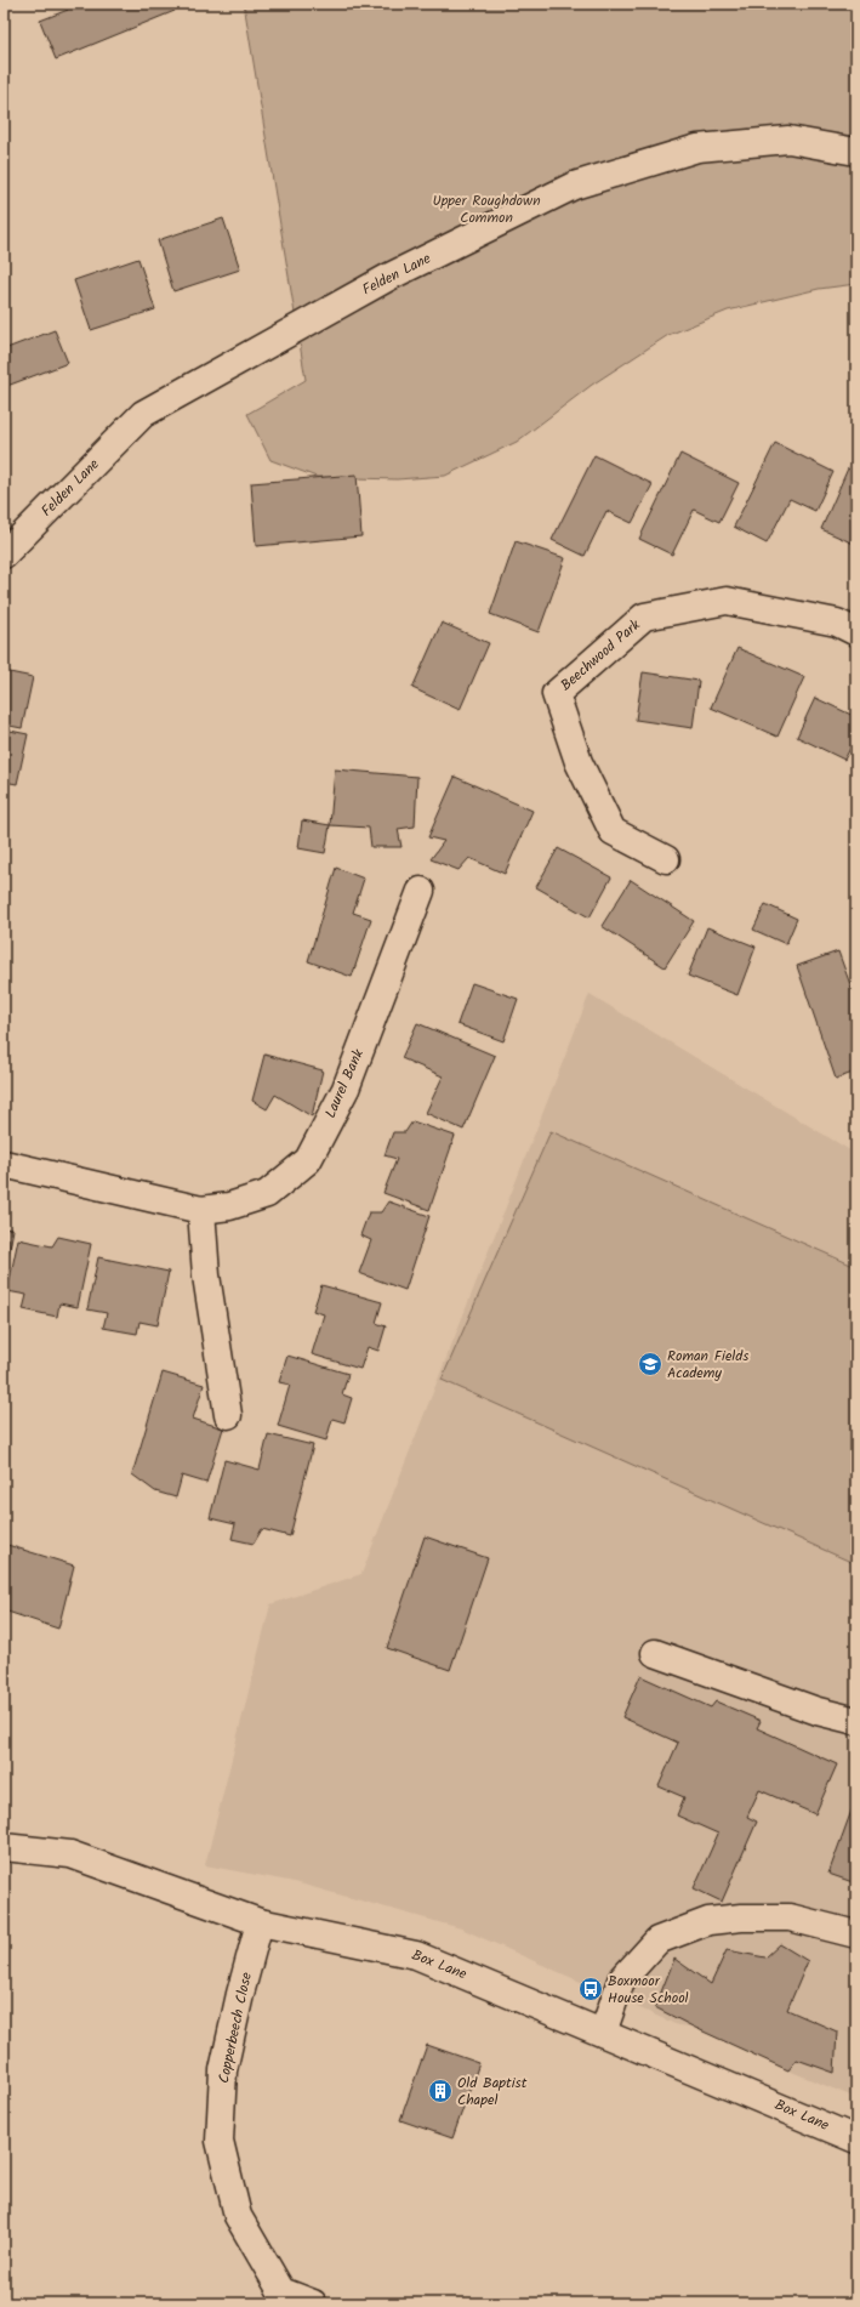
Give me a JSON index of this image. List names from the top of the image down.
{
  "streets": {
    "street": [
      "Felden Lane",
      "Beechwood Park",
      "Laurel Bank",
      "Box Lane",
      "Copperbeech Close"
    ]
  },
  "crossings": [
    ["Box Lane", "Copperbeech Close"]
  ],
  "parks": ["Upper Roughdown Common"],
  "places": {
    "school or university": ["Roman Fields Academy"],
    "bus stop": ["Boxmoor House School"],
    "building": ["Old Baptist Chapel"]
  }
}
